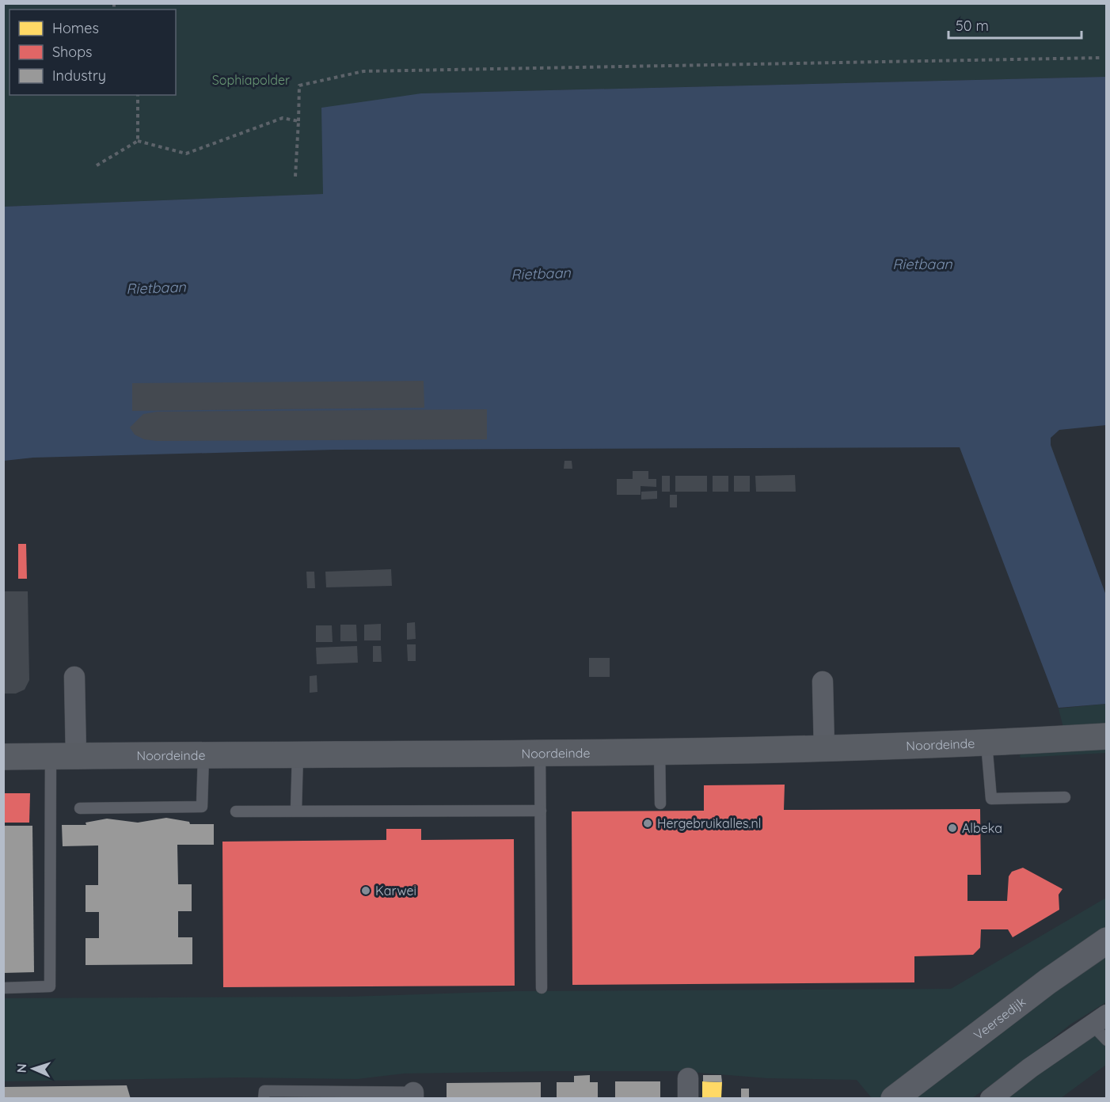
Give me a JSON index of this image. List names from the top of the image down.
{
  "streets": {
    "main road": ["Noordeinde"],
    "street": ["Veersedijk"]
  },
  "water": ["Rietbaan"],
  "parks": ["Sophiapolder"],
  "places": ["Hergebruikalles.nl", "Albeka", "Karwei"],
  "legend": ["Homes", "Shops", "Industry"],
  "scale_bar": "50 m",
  "north": "left"
}
